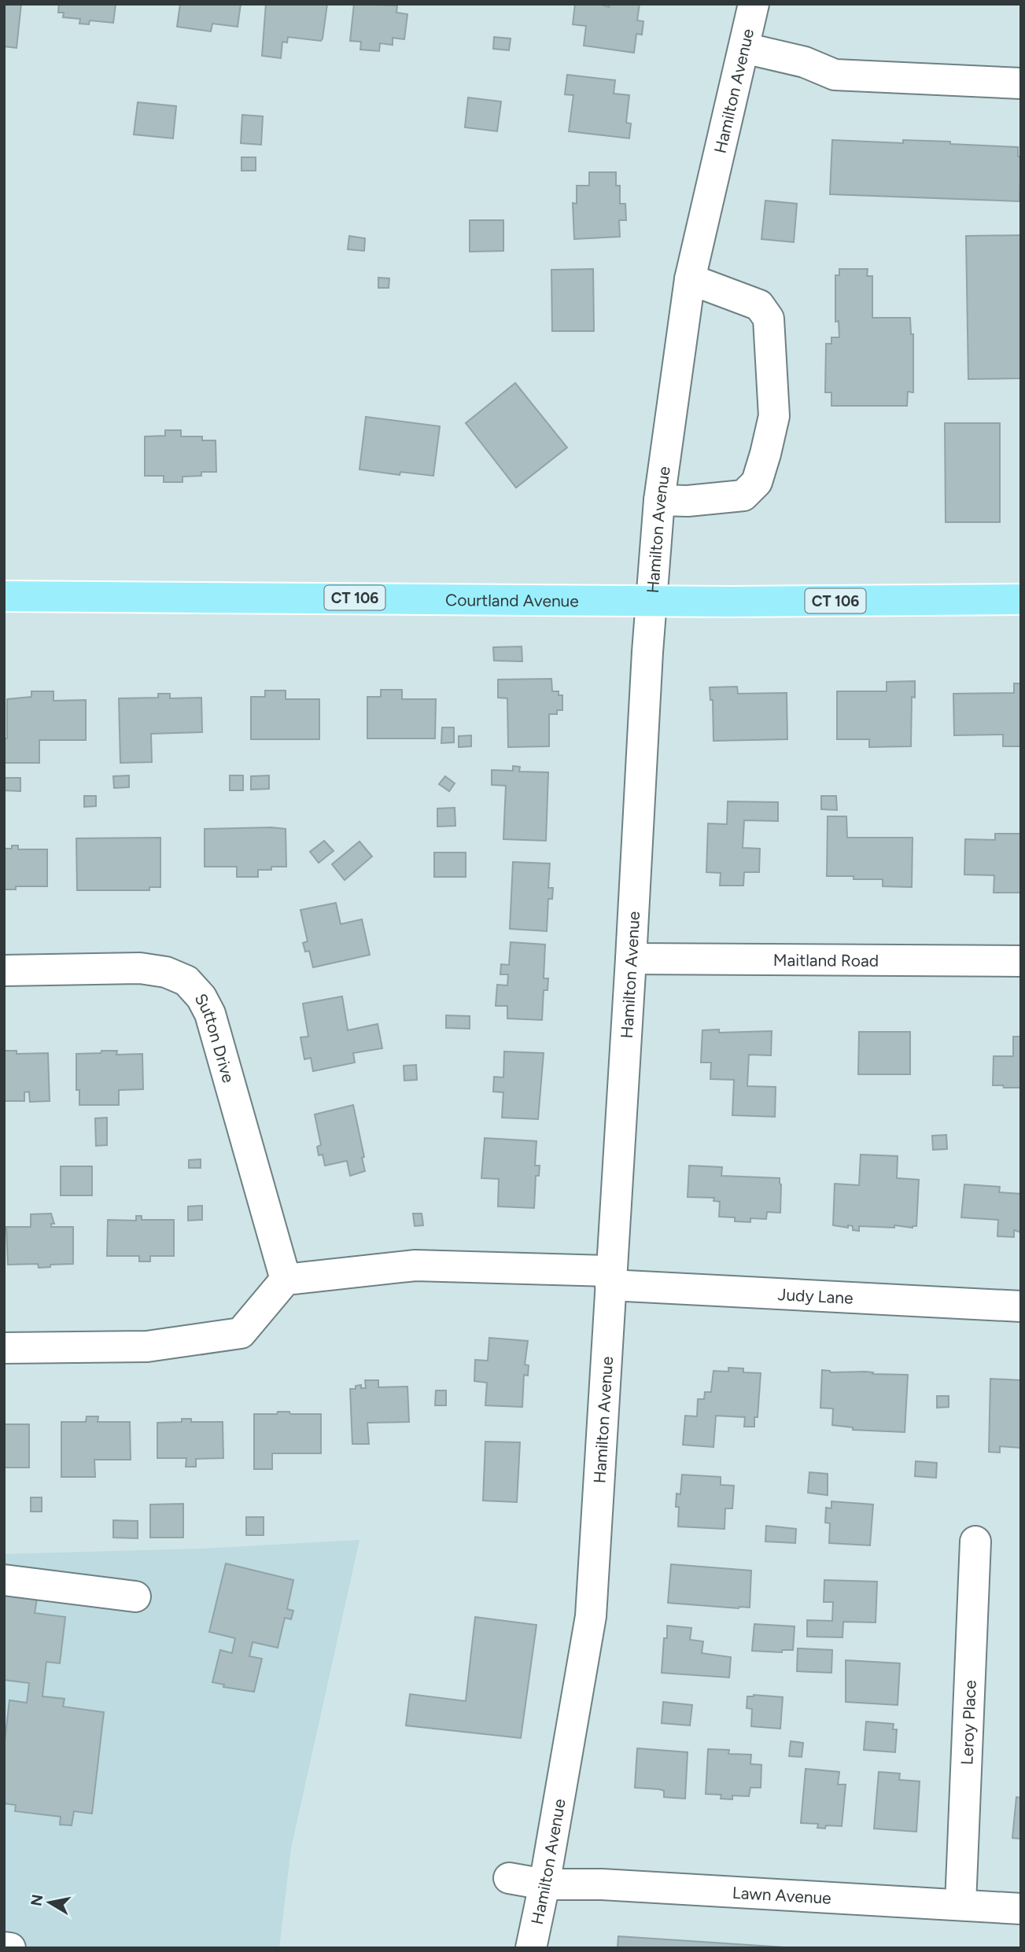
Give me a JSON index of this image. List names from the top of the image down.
{
  "streets": {
    "main road": ["CT 106", "Courtland Avenue"],
    "street": [
      "Hamilton Avenue",
      "Maitland Road",
      "Sutton Drive",
      "Judy Lane",
      "Leroy Place",
      "Lawn Avenue"
    ]
  },
  "crossings": [
    ["Hamilton Avenue", "Courtland Avenue"],
    ["Hamilton Avenue", "Maitland Road"],
    ["Hamilton Avenue", "Judy Lane"],
    ["Hamilton Avenue", "Lawn Avenue"],
    ["Leroy Place", "Lawn Avenue"]
  ],
  "north": "left"
}
